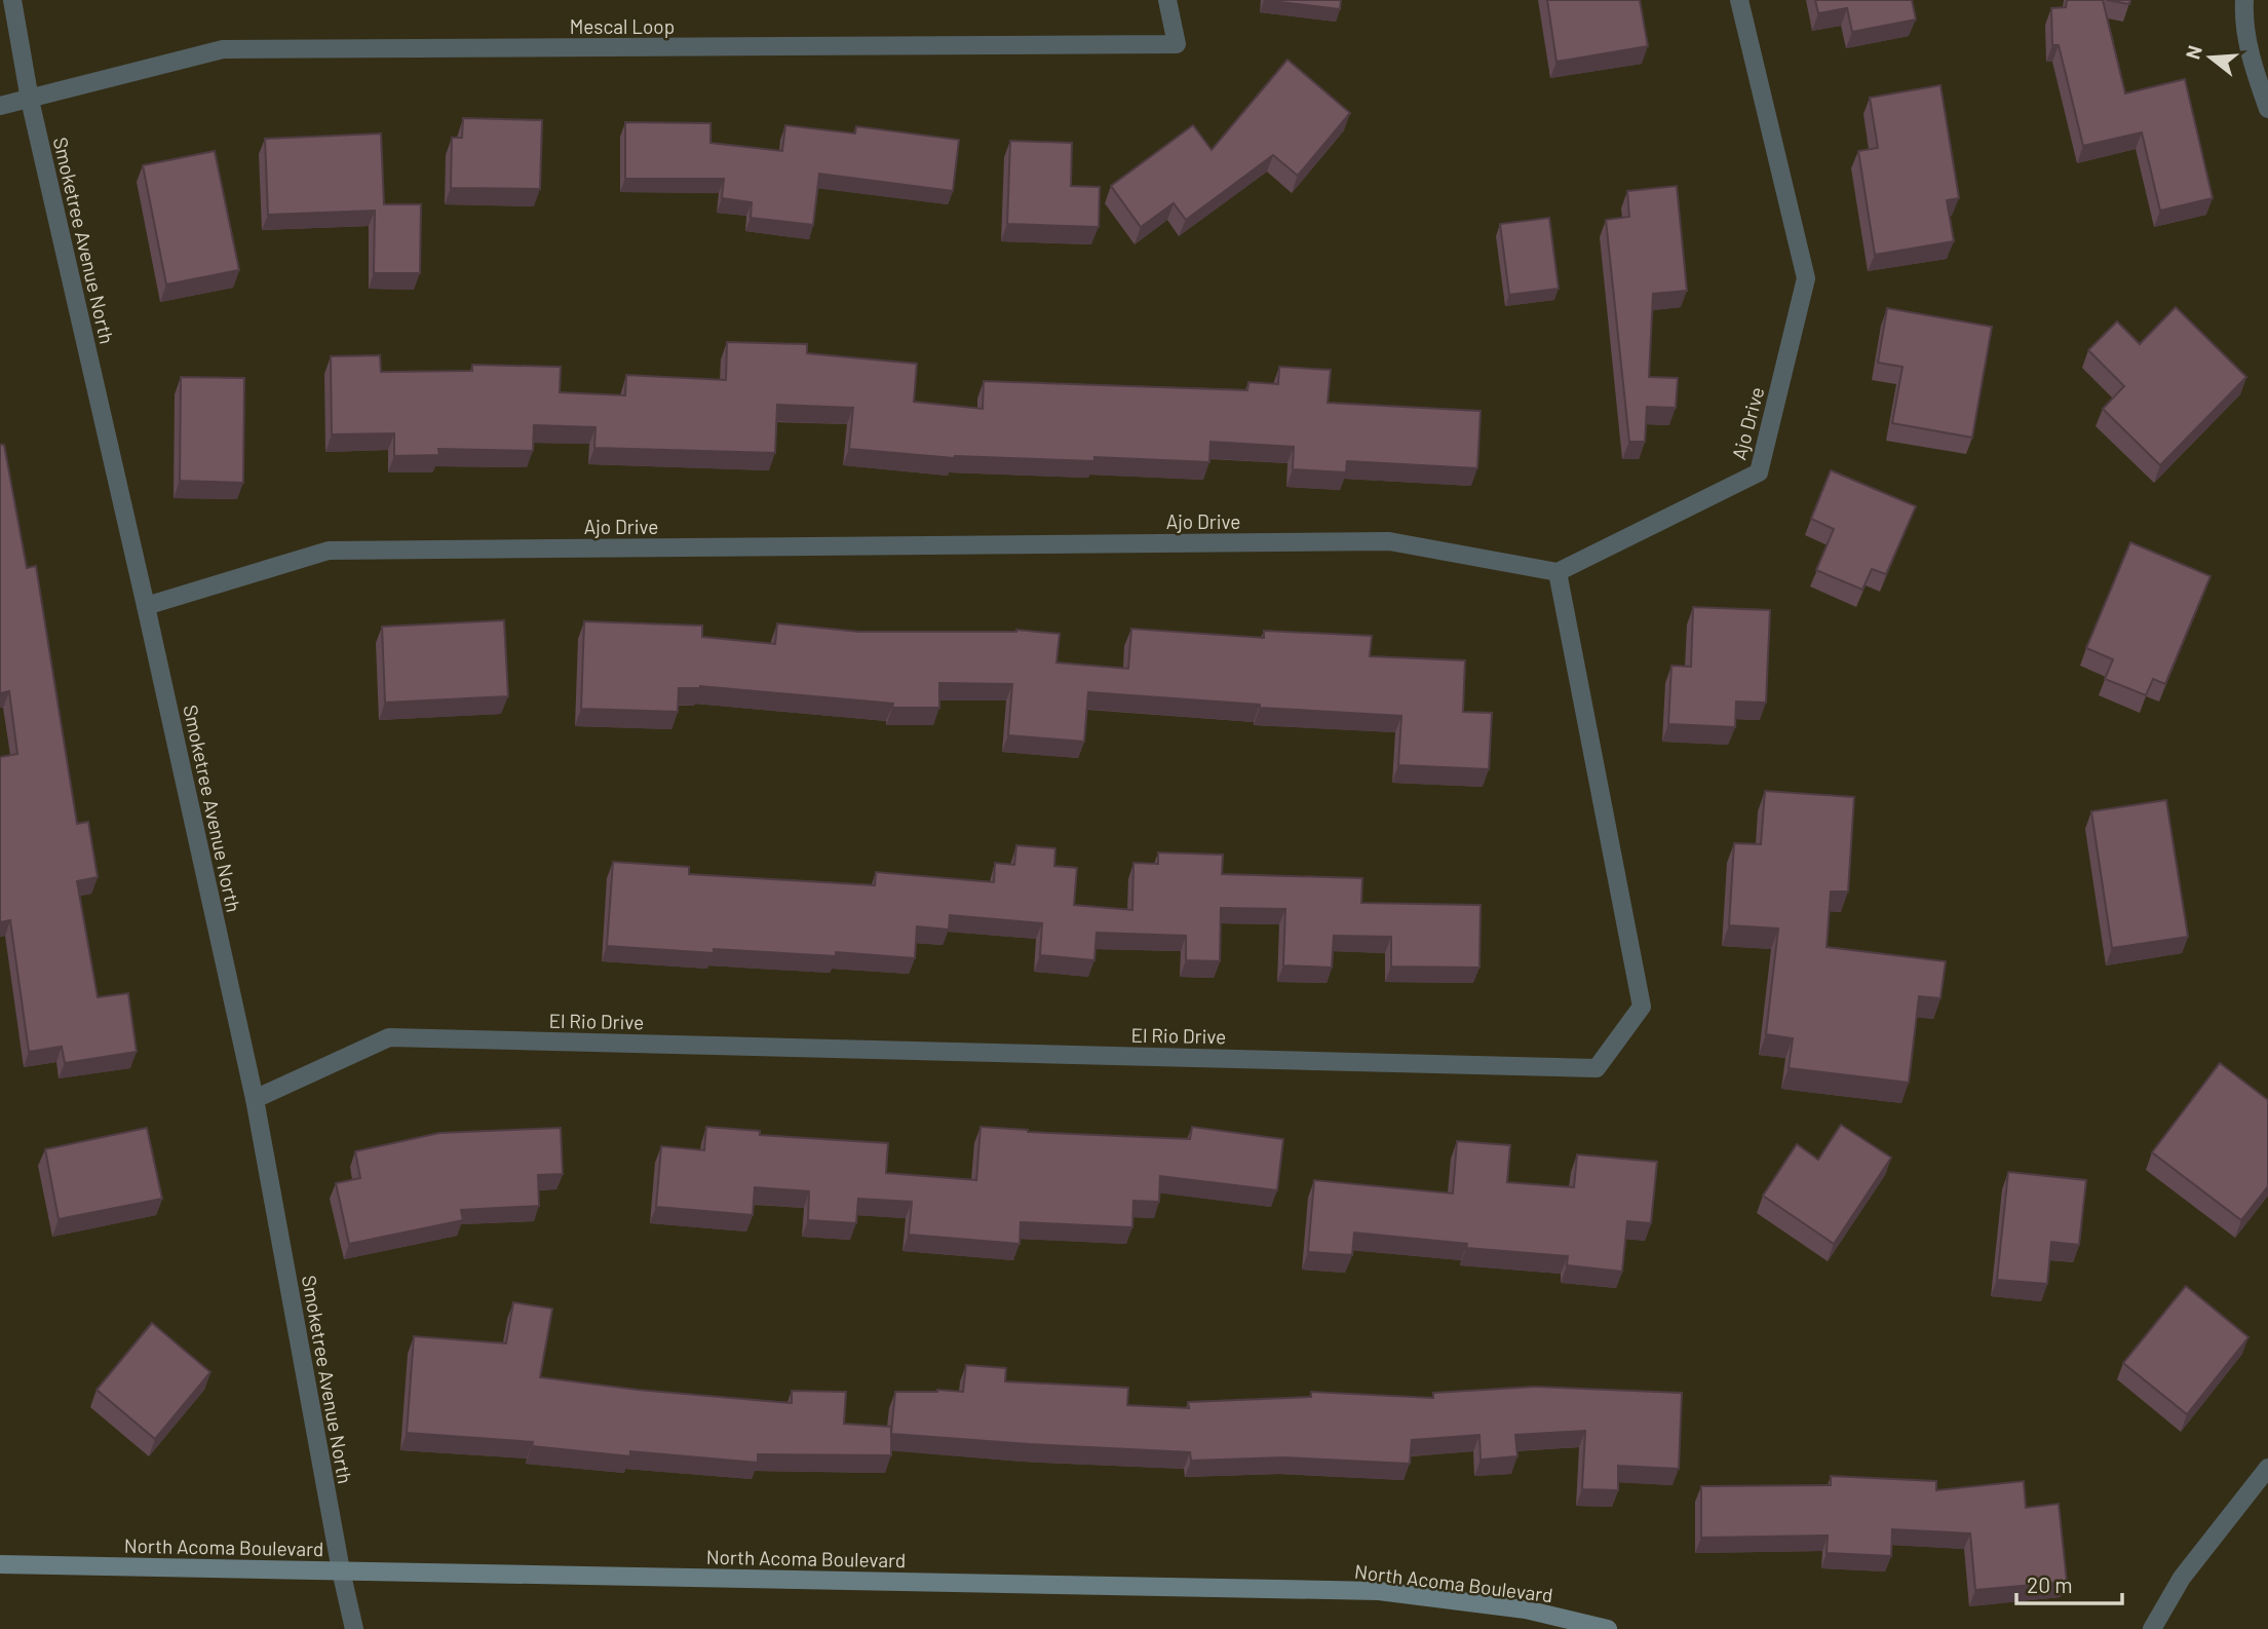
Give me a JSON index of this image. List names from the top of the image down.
{
  "streets": {
    "main road": ["North Acoma Boulevard"],
    "street": [
      "Mescal Loop",
      "Smoketree Avenue North",
      "Ajo Drive",
      "El Rio Drive"
    ]
  },
  "crossings": [
    ["Mescal Loop", "Smoketree Avenue North"],
    ["Smoketree Avenue North", "Ajo Drive"],
    ["Smoketree Avenue North", "El Rio Drive"],
    ["Smoketree Avenue North", "North Acoma Boulevard"],
    ["Ajo Drive", "El Rio Drive"]
  ],
  "scale_bar": "20 m",
  "north": "left"
}
